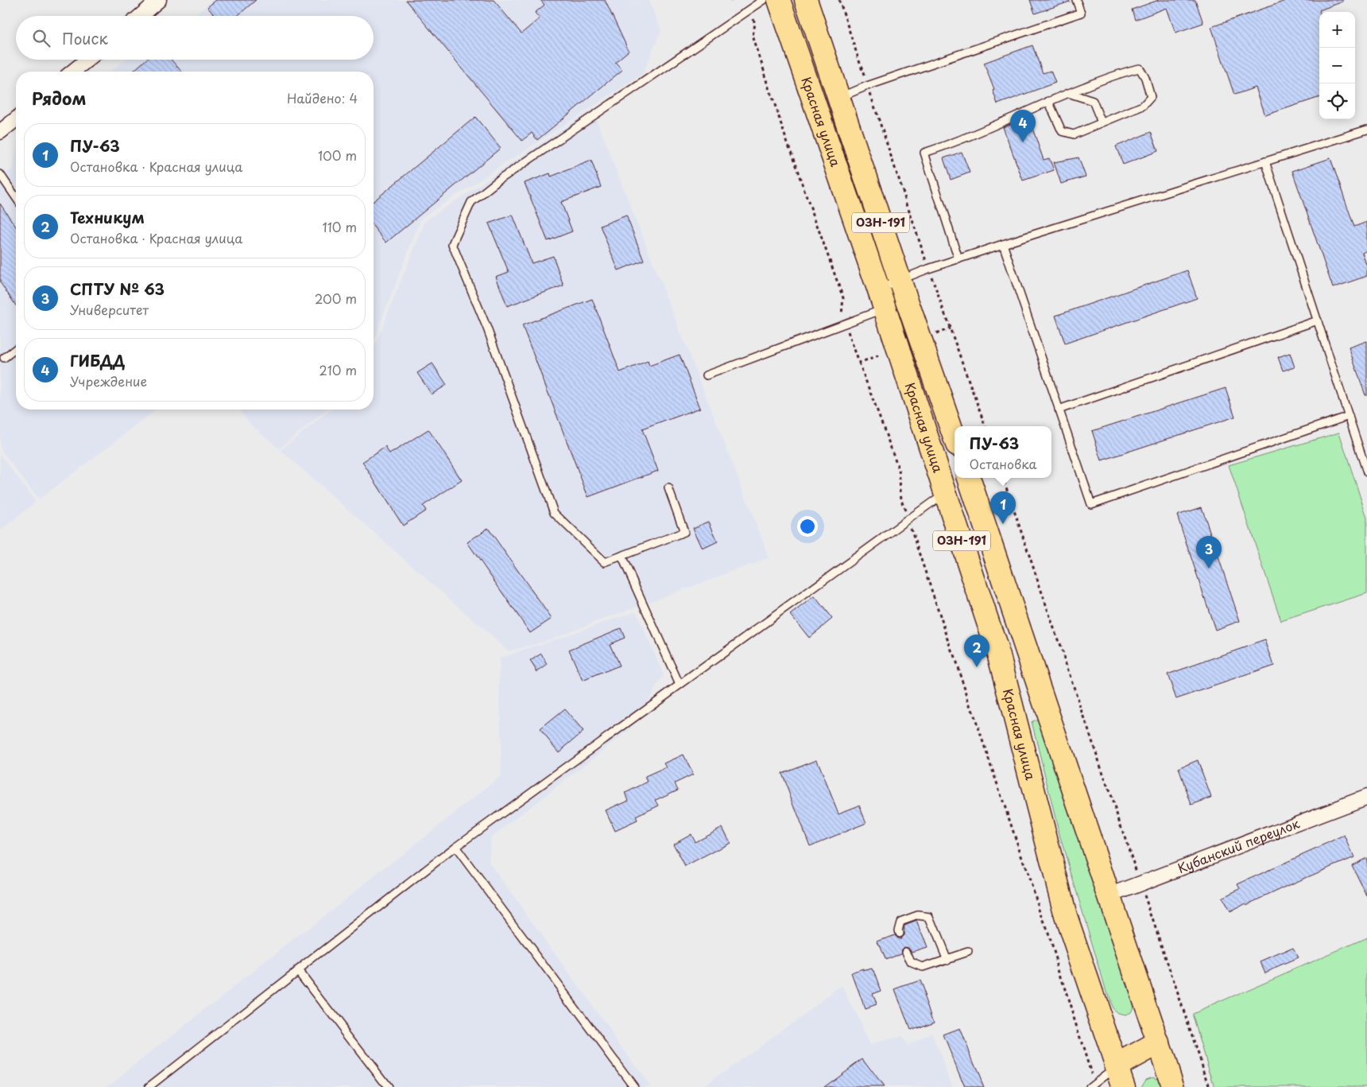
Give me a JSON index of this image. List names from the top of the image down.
{
  "streets": {
    "main road": ["Красная улица", "03Н-191"],
    "street": ["Кубанский переулок"]
  },
  "crossings": [
    ["03Н-191", "Кубанский переулок"]
  ],
  "page": {
    "map_buttons": ["+", "−"],
    "search": "Поиск",
    "heading": ["Рядом", "Найдено: 4"],
    "pins": [
      "4",
      "1",
      "3",
      "2"
    ],
    "list": [
      {
        "mark": "1",
        "name": "ПУ-63",
        "note": "Остановка · Красная улица",
        "value": "100 m"
      },
      {
        "mark": "2",
        "name": "Техникум",
        "note": "Остановка · Красная улица",
        "value": "110 m"
      },
      {
        "mark": "3",
        "name": "СПТУ № 63",
        "note": "Университет",
        "value": "200 m"
      },
      {
        "mark": "4",
        "name": "ГИБДД",
        "note": "Учреждение",
        "value": "210 m"
      }
    ],
    "popup": ["ПУ-63", "Остановка"]
  }
}
